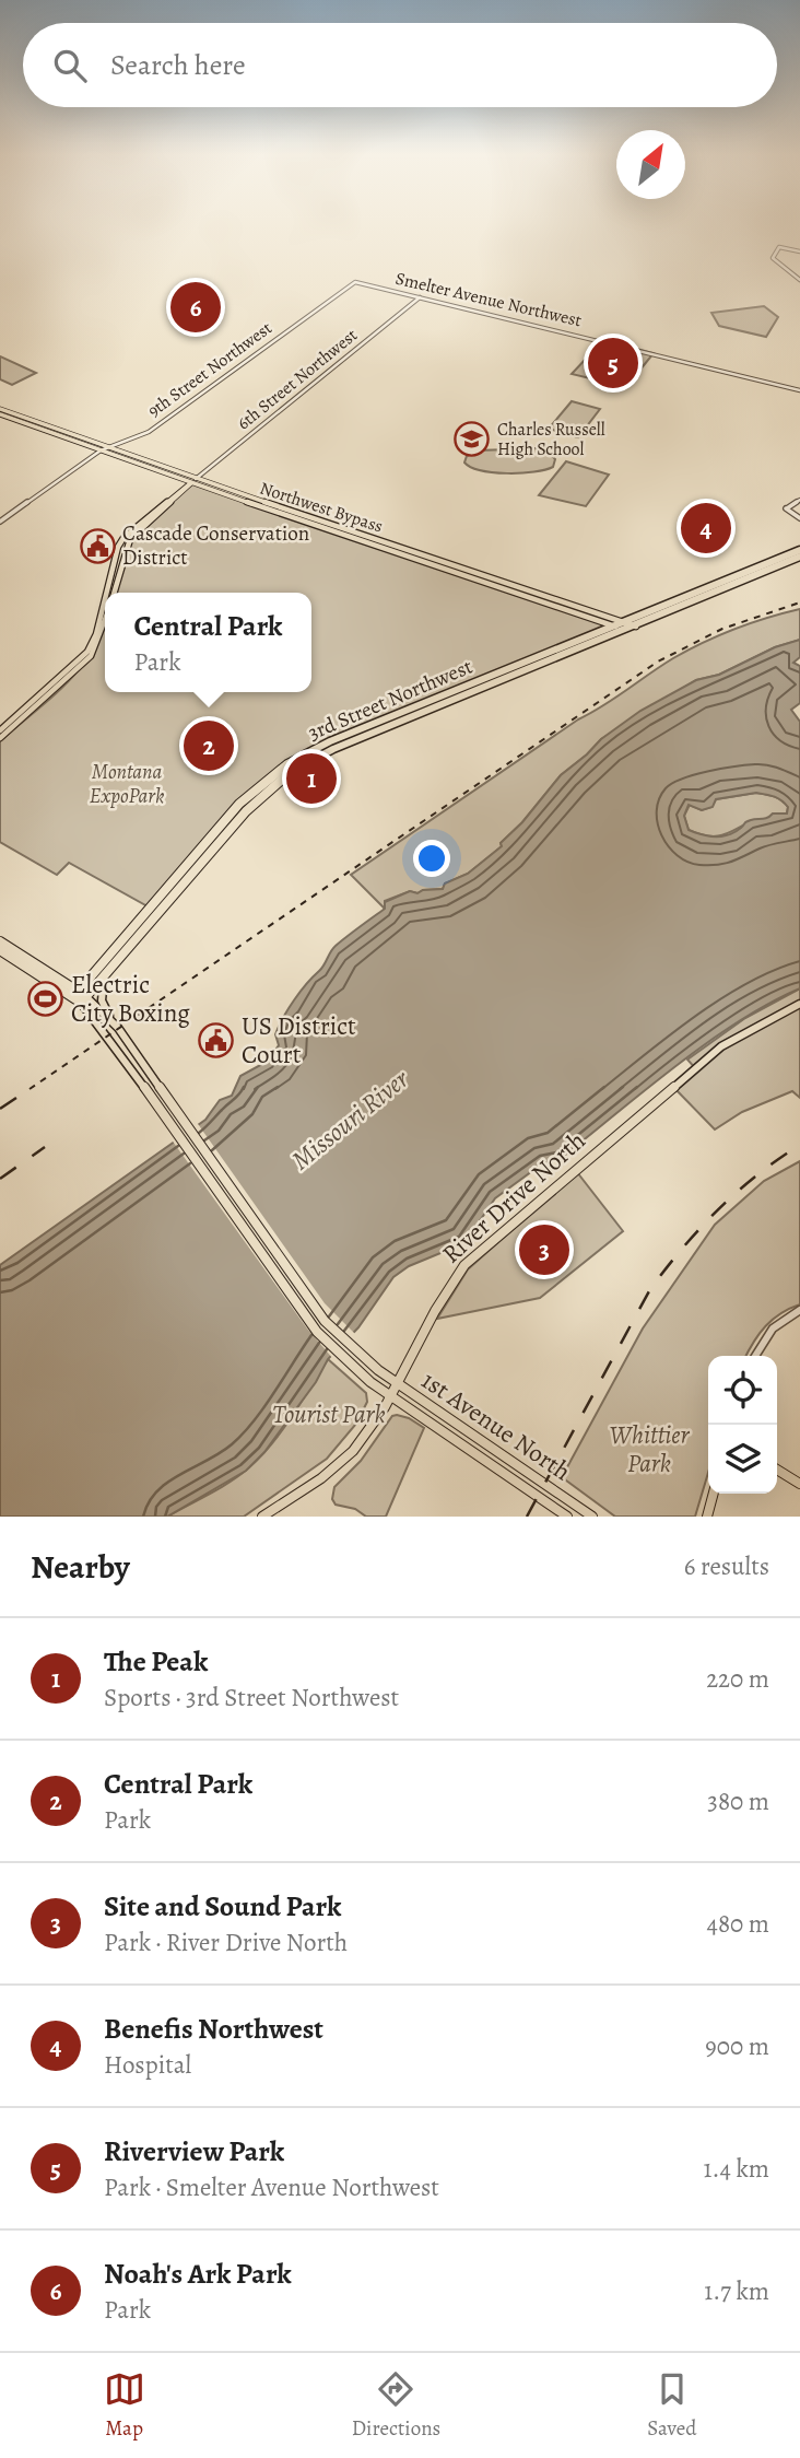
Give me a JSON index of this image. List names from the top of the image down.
{
  "streets": {
    "highway": ["3rd Street Northwest"],
    "main road": [
      "6th Street Northwest",
      "Northwest Bypass",
      "River Drive North",
      "1st Avenue North"
    ],
    "street": ["Smelter Avenue Northwest", "9th Street Northwest"]
  },
  "crossings": [
    ["Smelter Avenue Northwest", "9th Street Northwest"],
    ["Smelter Avenue Northwest", "6th Street Northwest"],
    ["9th Street Northwest", "Northwest Bypass"],
    ["6th Street Northwest", "Northwest Bypass"],
    ["Northwest Bypass", "3rd Street Northwest"],
    ["3rd Street Northwest", "1st Avenue North"],
    ["River Drive North", "1st Avenue North"]
  ],
  "water": ["Missouri River"],
  "parks": ["Montana ExpoPark", "Tourist Park", "Whittier Park"],
  "places": {
    "school or university": ["Charles Russell High School"],
    "public building": ["Cascade Conservation District", "US District Court"],
    "sports": ["Electric City Boxing"]
  },
  "north": "top right",
  "page": {
    "search": "Search here",
    "pins": [
      "6",
      "5",
      "4",
      "2",
      "1",
      "3"
    ],
    "popup": ["Central Park", "Park"],
    "heading": ["Nearby", "6 results"],
    "list": [
      {
        "mark": "1",
        "name": "The Peak",
        "note": "Sports · 3rd Street Northwest",
        "value": "220 m"
      },
      {
        "mark": "2",
        "name": "Central Park",
        "note": "Park",
        "value": "380 m"
      },
      {
        "mark": "3",
        "name": "Site and Sound Park",
        "note": "Park · River Drive North",
        "value": "480 m"
      },
      {
        "mark": "4",
        "name": "Benefis Northwest",
        "note": "Hospital",
        "value": "900 m"
      },
      {
        "mark": "5",
        "name": "Riverview Park",
        "note": "Park · Smelter Avenue Northwest",
        "value": "1.4 km"
      },
      {
        "mark": "6",
        "name": "Noah's Ark Park",
        "note": "Park",
        "value": "1.7 km"
      }
    ],
    "nav": ["Map", "Directions", "Saved"]
  }
}
